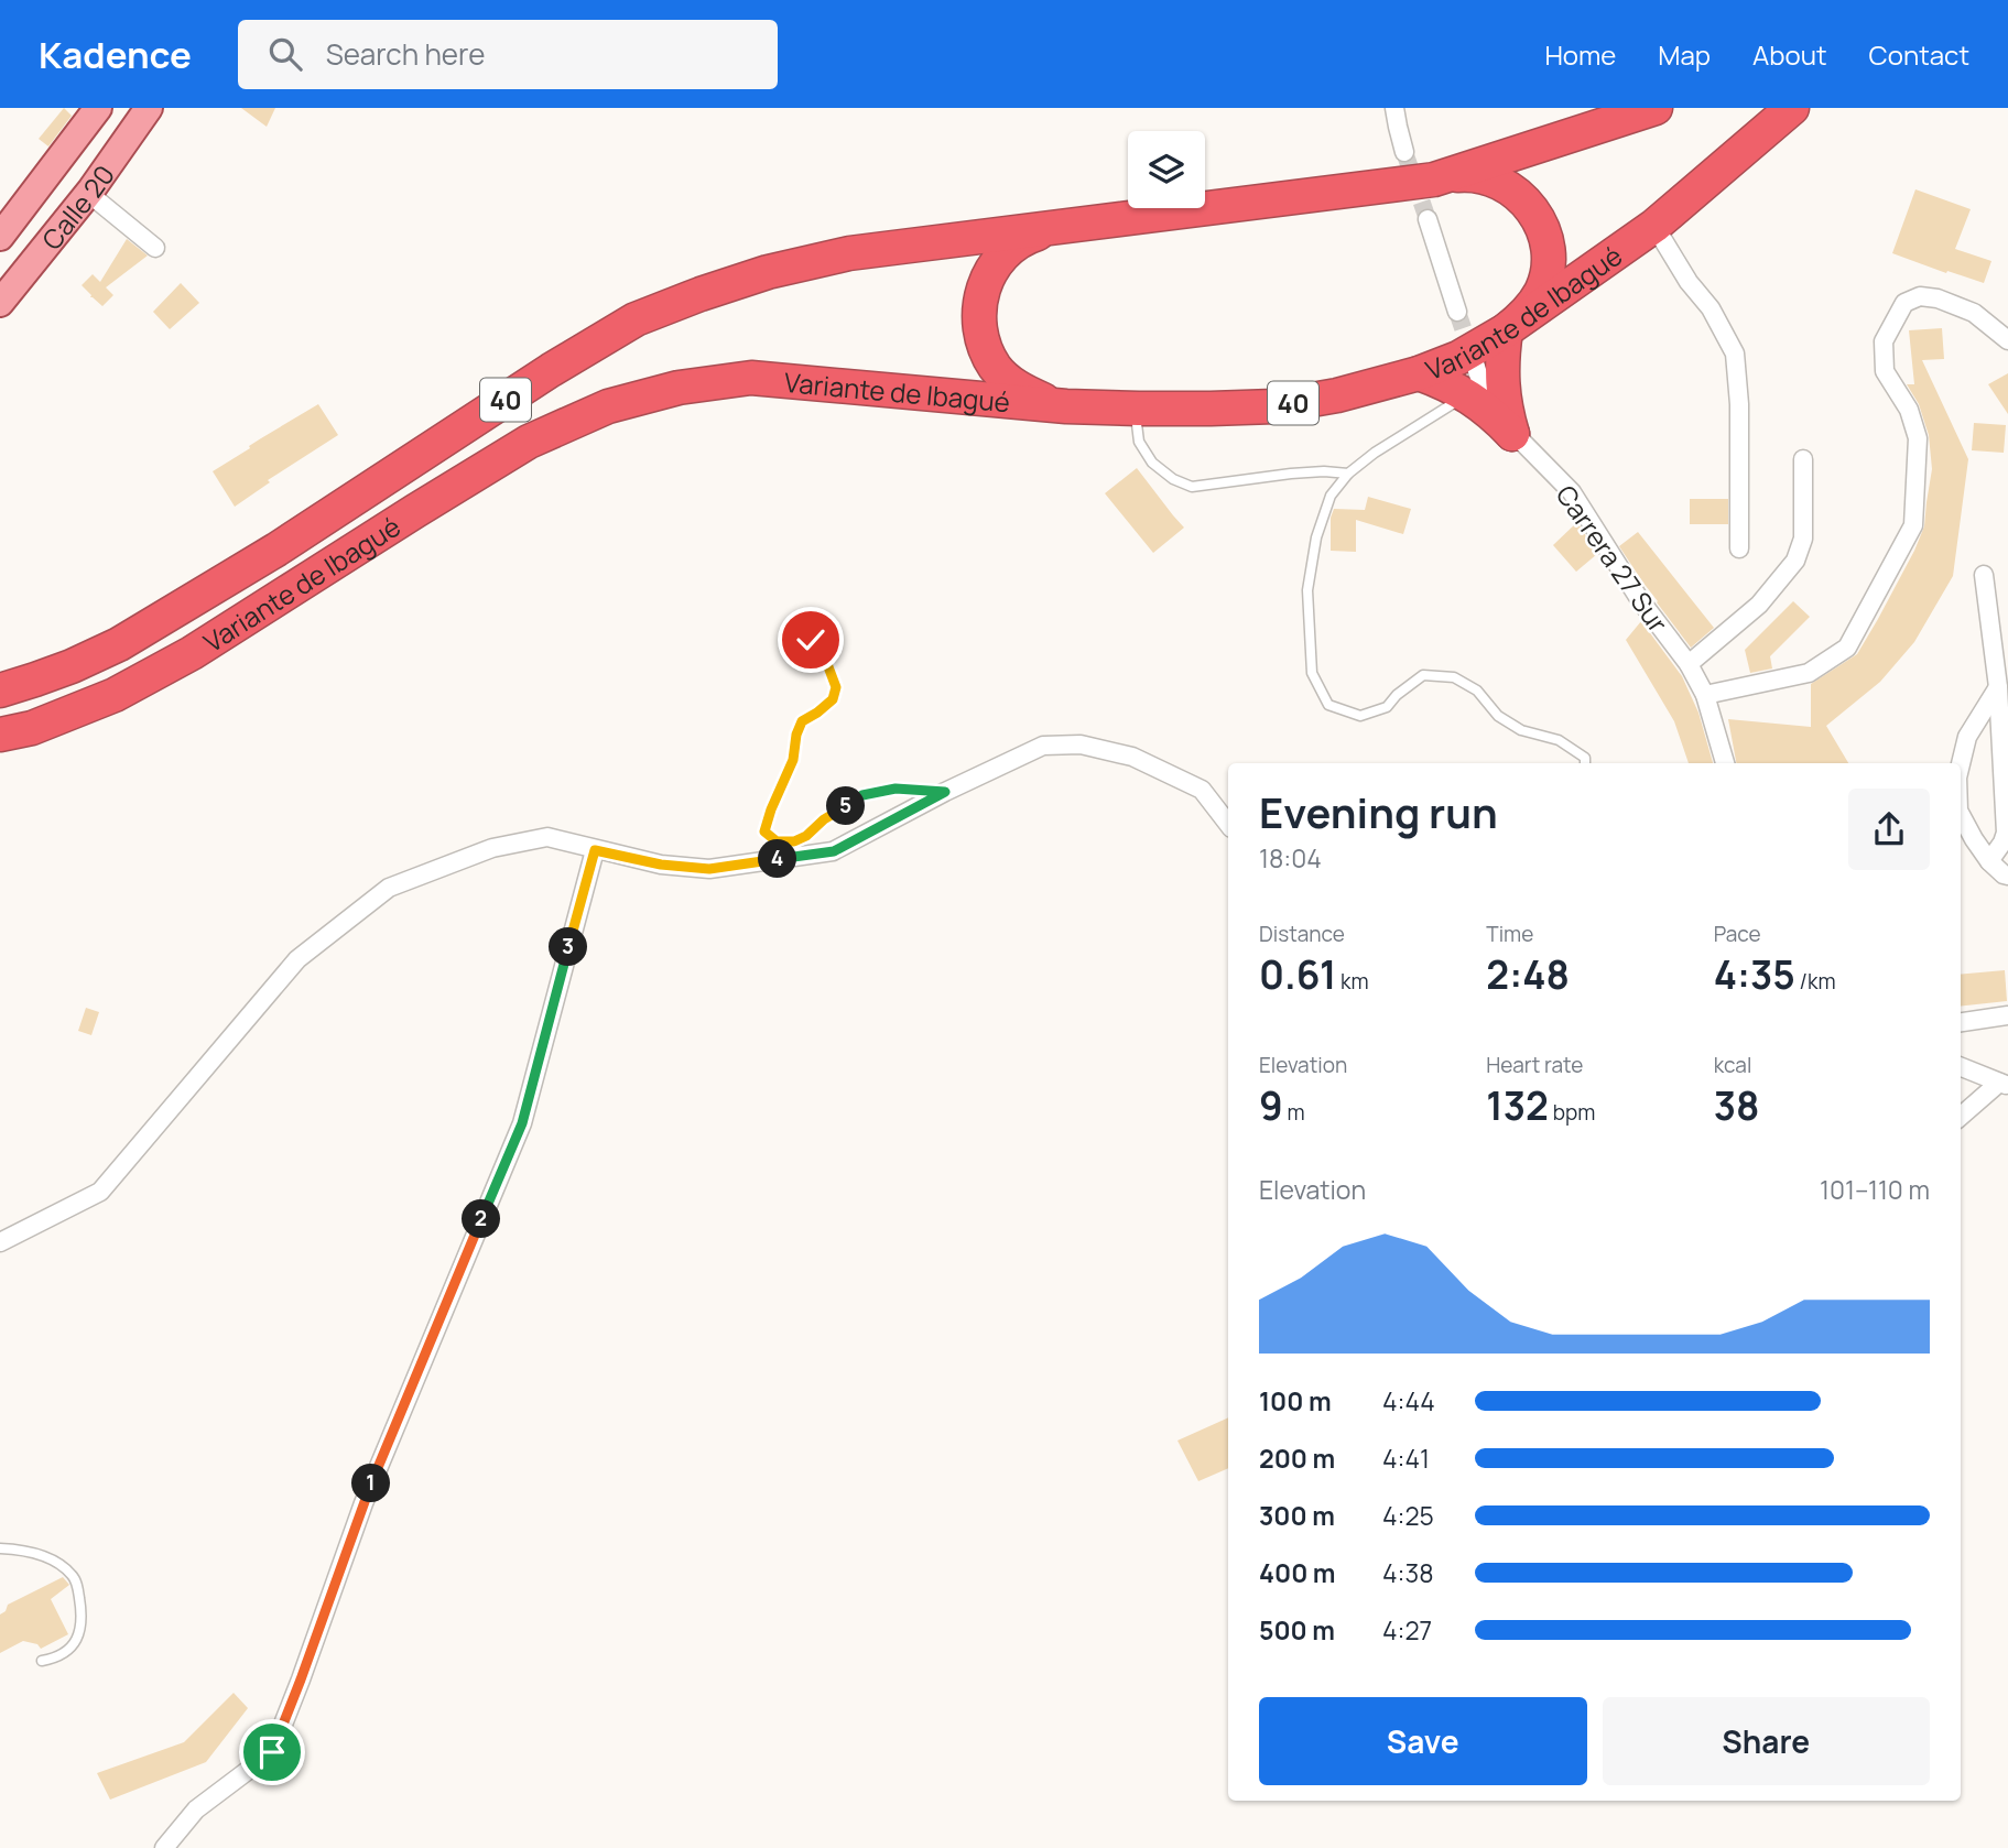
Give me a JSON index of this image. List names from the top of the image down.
{
  "streets": {
    "highway": ["Variante de Ibagué", "40"],
    "main road": ["Calle 20"],
    "street": ["Carrera 27 Sur"]
  },
  "page": {
    "header": "Kadence",
    "search": "Search here",
    "nav": [
      "Home",
      "Map",
      "About",
      "Contact"
    ],
    "heading": ["Evening run", "18:04"],
    "pins": [
      "5",
      "4",
      "3",
      "2",
      "1"
    ],
    "stats": [
      ["Distance", "0.61 km"],
      ["Time", "2:48"],
      ["Pace", "4:35 /km"],
      ["Elevation", "9 m"],
      ["Heart rate", "132 bpm"],
      ["kcal", "38"]
    ],
    "chart": ["Elevation", "101–110 m"],
    "list": [
      {
        "name": "100 m",
        "note": "4:44"
      },
      {
        "name": "200 m",
        "note": "4:41"
      },
      {
        "name": "300 m",
        "note": "4:25"
      },
      {
        "name": "400 m",
        "note": "4:38"
      },
      {
        "name": "500 m",
        "note": "4:27"
      }
    ],
    "buttons": ["Save", "Share"]
  }
}
